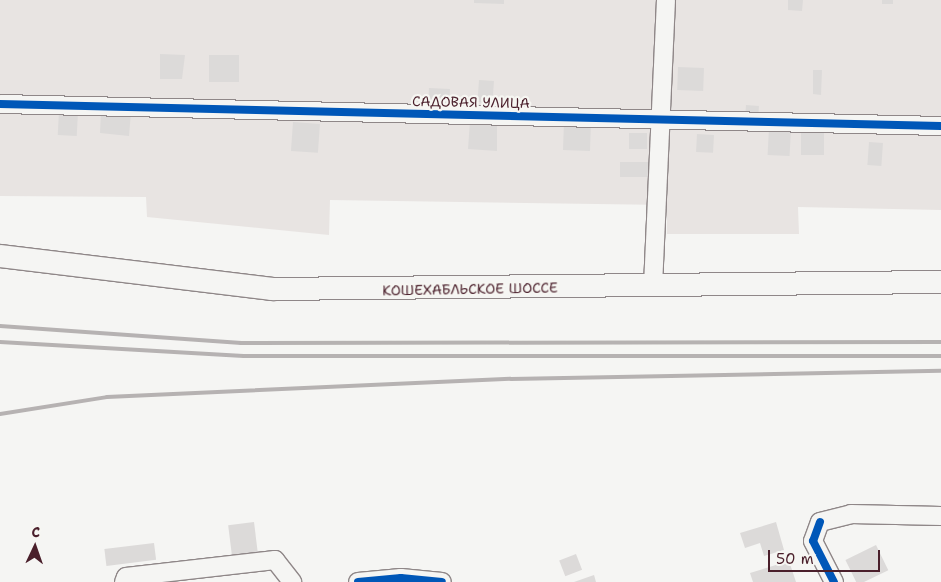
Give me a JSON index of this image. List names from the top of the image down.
{
  "streets": {
    "main road": ["КОШЕХАБЛЬСКОЕ ШОССЕ"],
    "street": ["САДОВАЯ УЛИЦА"]
  },
  "scale_bar": "50 m",
  "north": "top"
}
